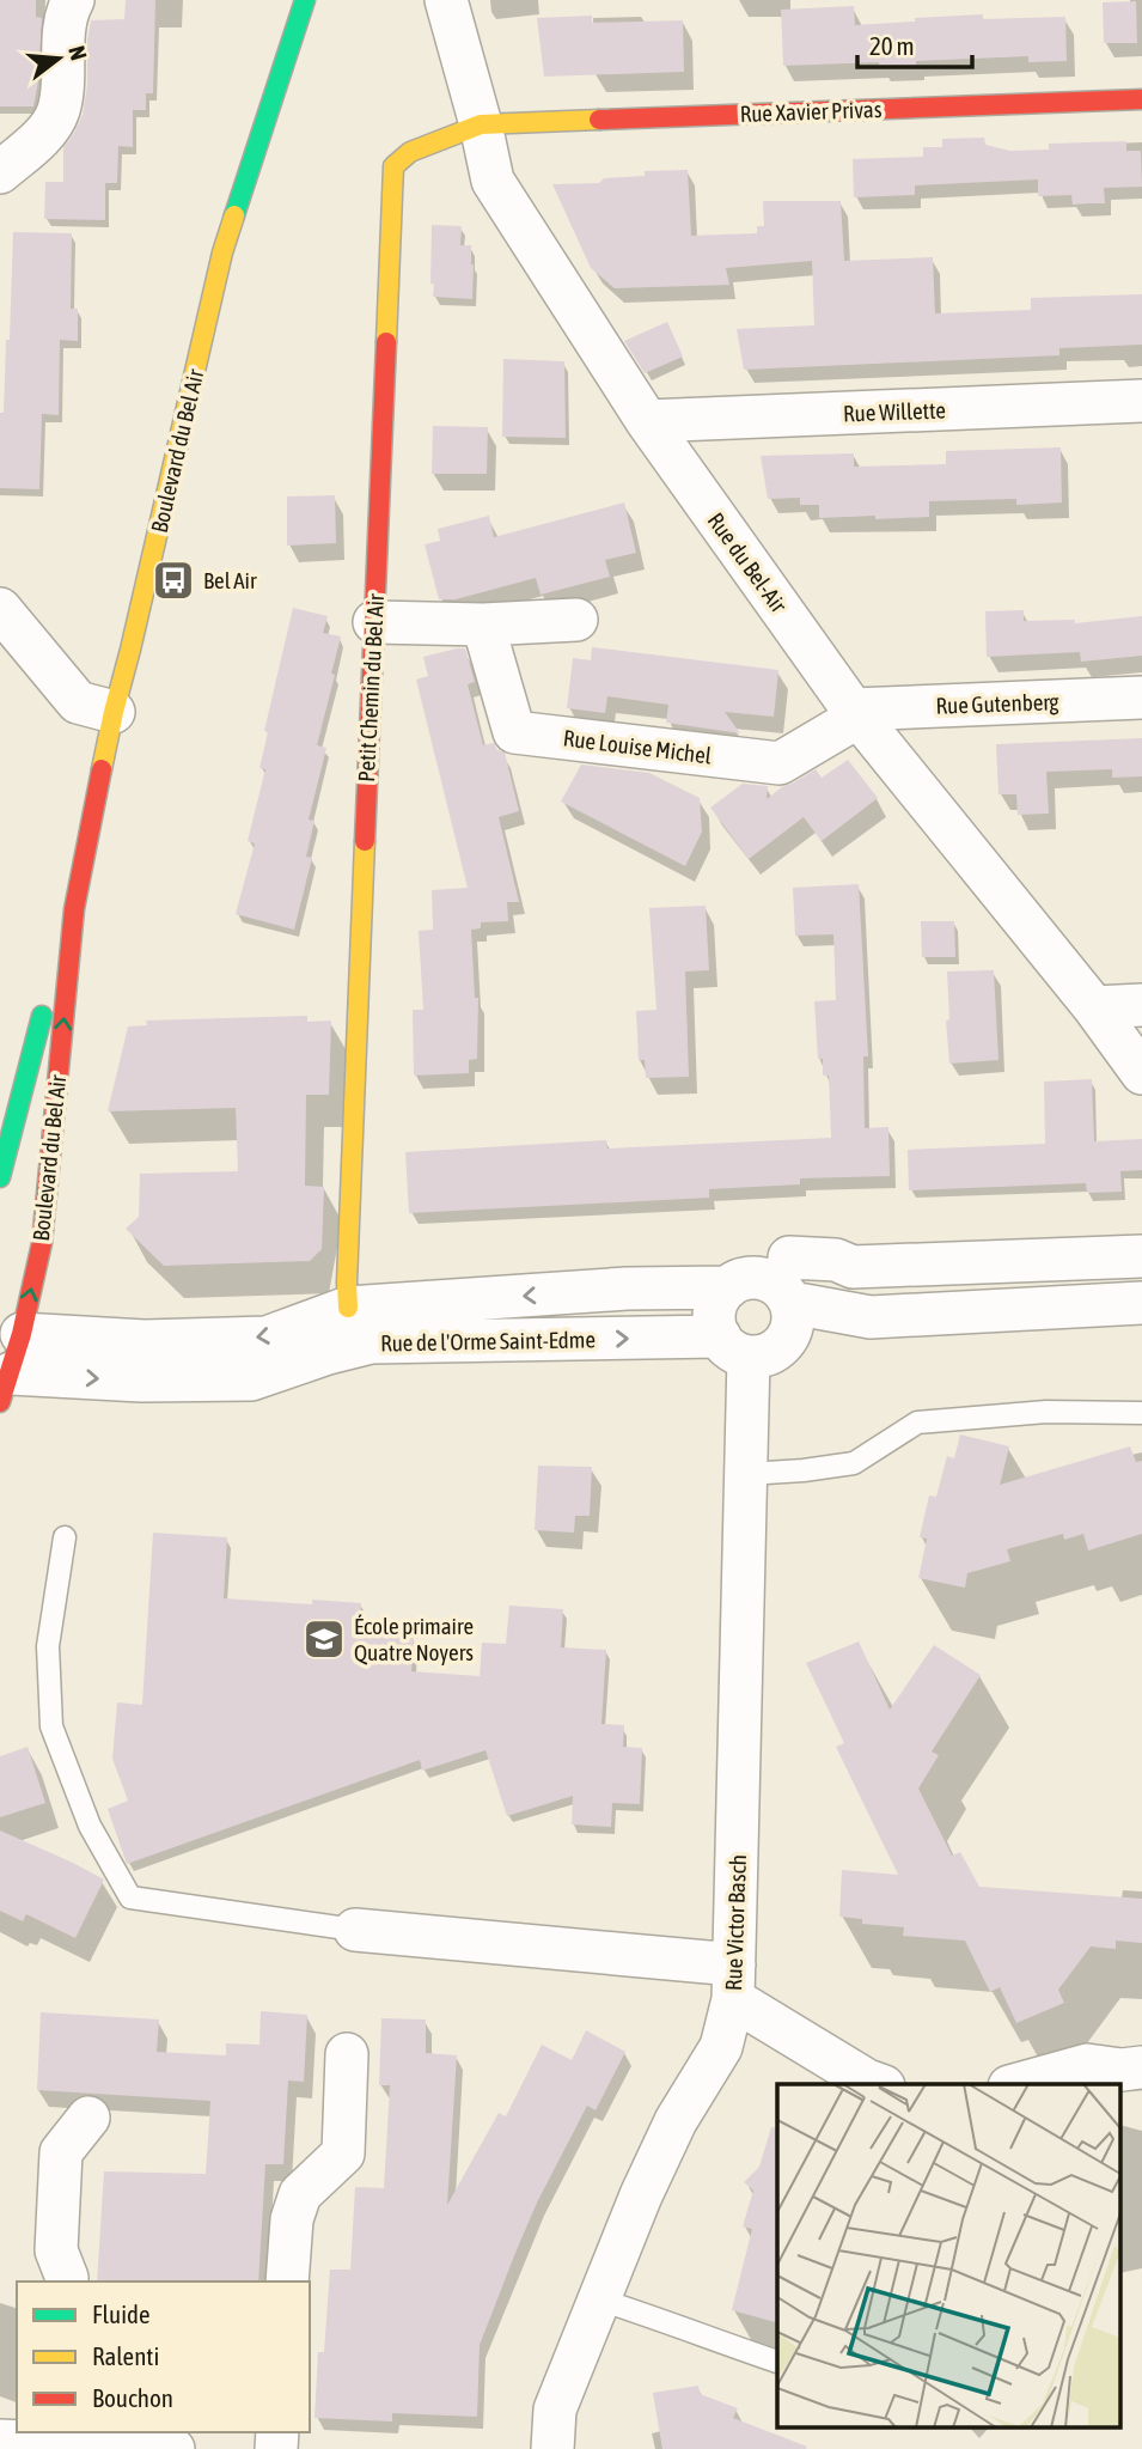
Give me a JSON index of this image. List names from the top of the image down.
{
  "streets": {
    "street": [
      "Rue Xavier Privas",
      "Rue Willette",
      "Boulevard du Bel Air",
      "Rue du Bel-Air",
      "Petit Chemin du Bel Air",
      "Rue Gutenberg",
      "Rue Louise Michel",
      "Rue de l'Orme Saint-Edme",
      "Rue Victor Basch"
    ]
  },
  "crossings": [
    ["Rue Xavier Privas", "Rue du Bel-Air"],
    ["Rue Xavier Privas", "Petit Chemin du Bel Air"],
    ["Rue Willette", "Rue du Bel-Air"],
    ["Boulevard du Bel Air", "Rue de l'Orme Saint-Edme"],
    ["Rue du Bel-Air", "Petit Chemin du Bel Air"],
    ["Rue du Bel-Air", "Rue Gutenberg"],
    ["Rue du Bel-Air", "Rue Louise Michel"],
    ["Petit Chemin du Bel Air", "Rue de l'Orme Saint-Edme"],
    ["Rue Gutenberg", "Rue Louise Michel"],
    ["Rue de l'Orme Saint-Edme", "Rue Victor Basch"]
  ],
  "places": {
    "bus stop": ["Bel Air"],
    "school or university": ["École primaire Quatre Noyers"]
  },
  "legend": ["Fluide", "Ralenti", "Bouchon"],
  "scale_bar": "20 m",
  "north": "right"
}
